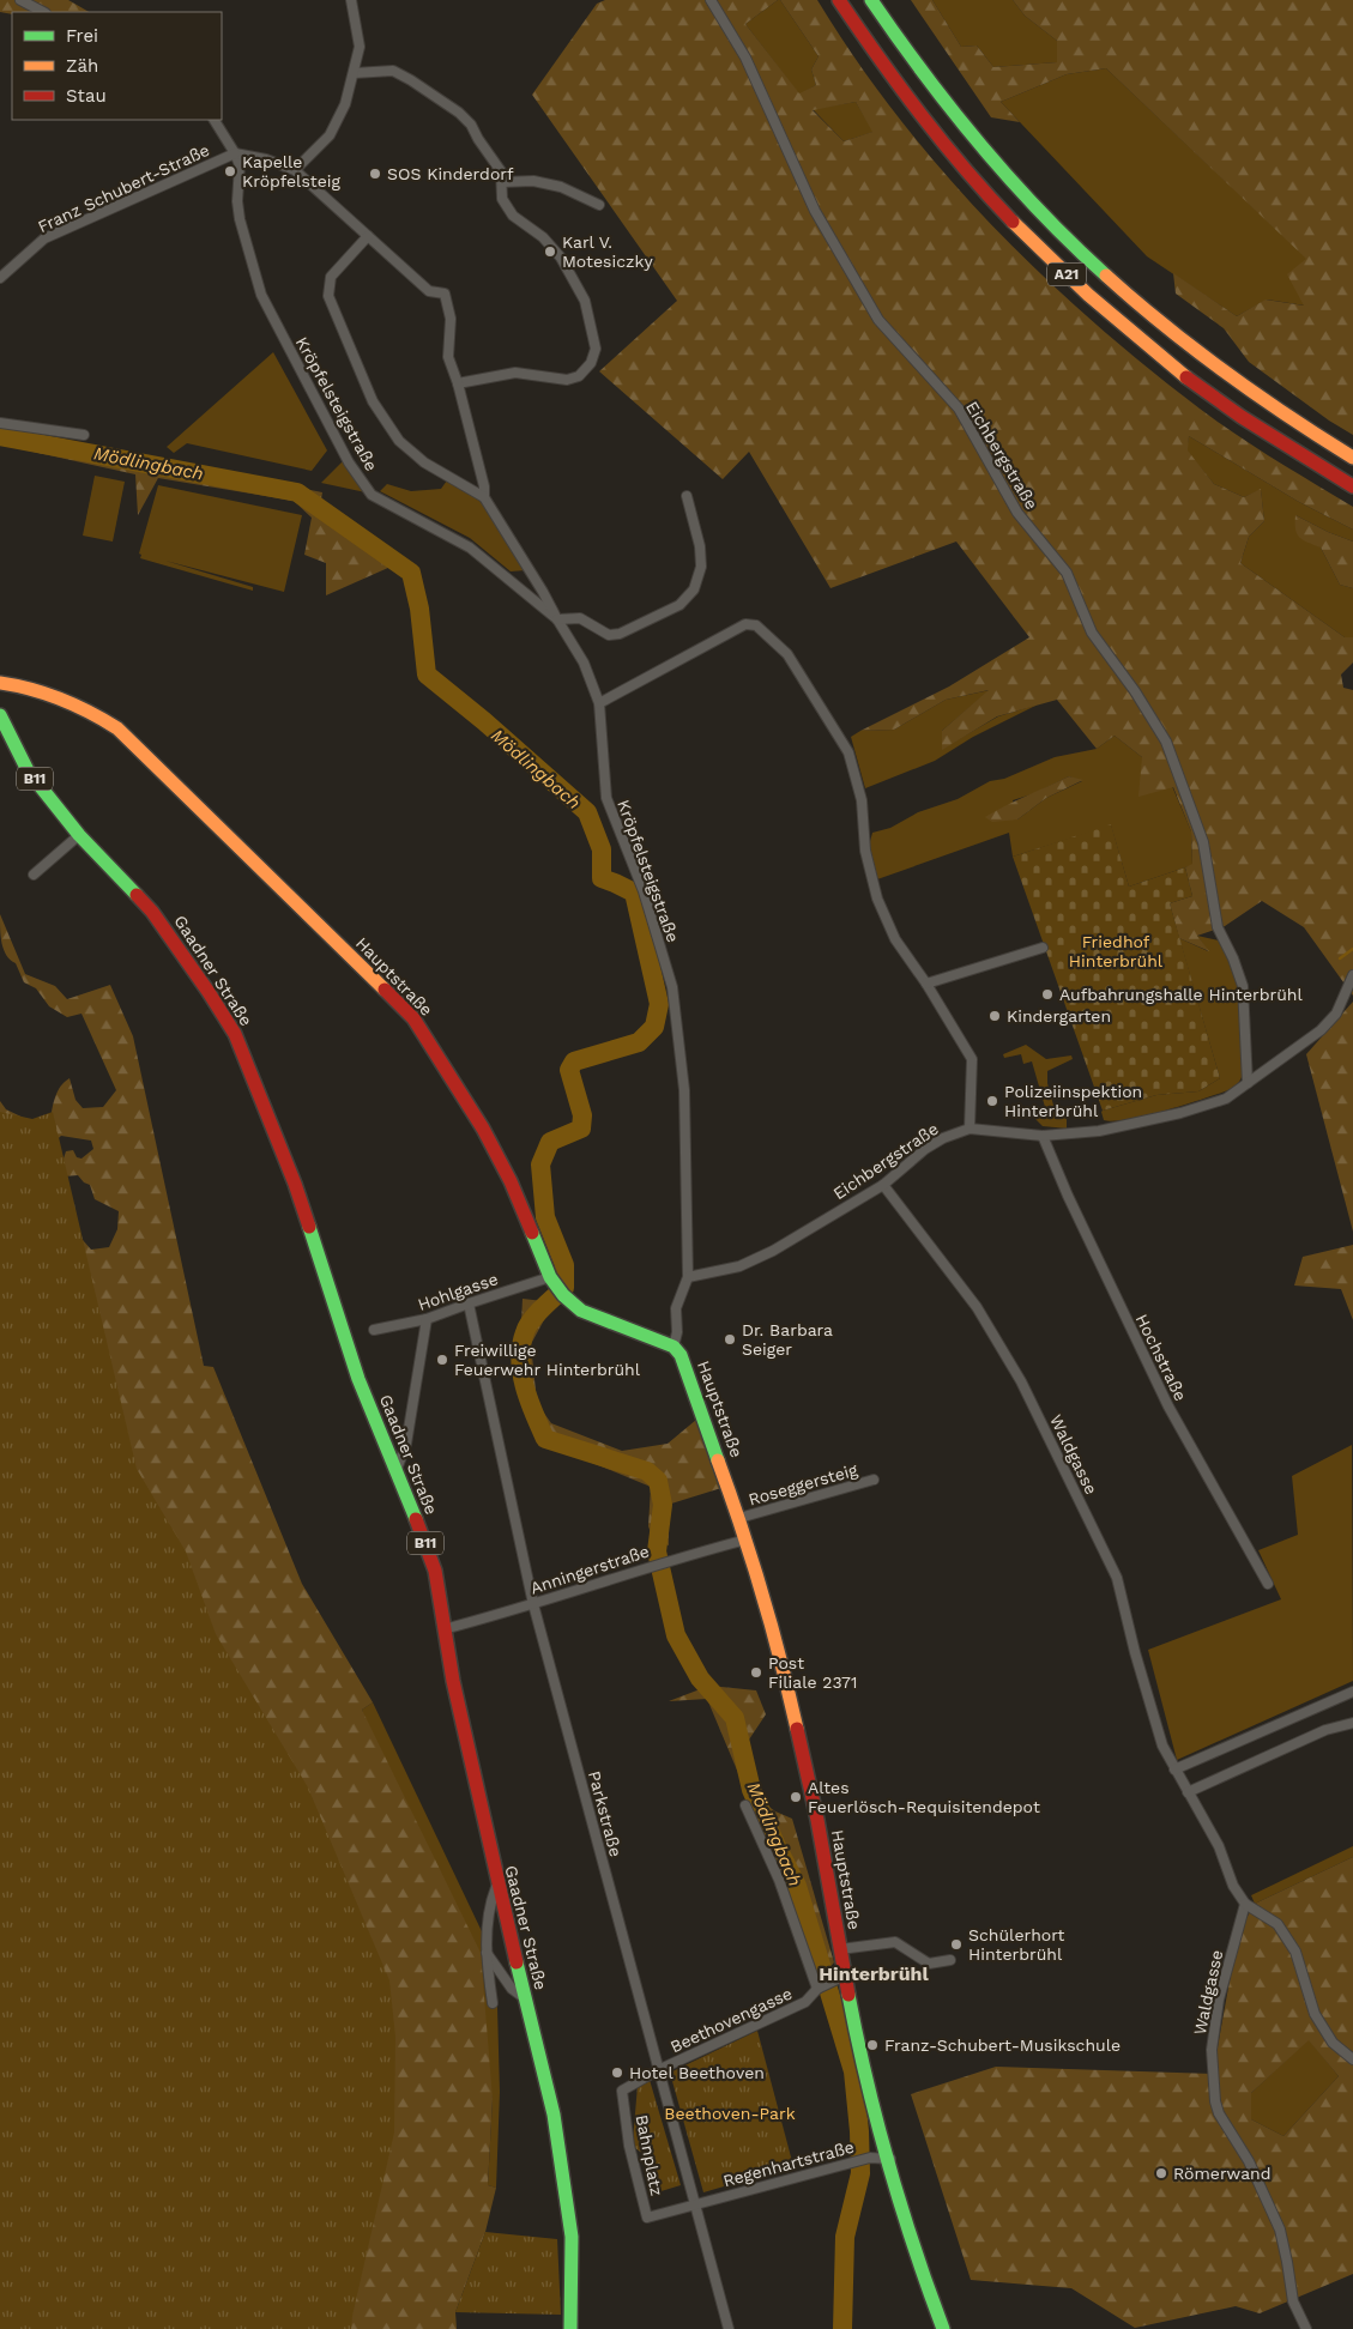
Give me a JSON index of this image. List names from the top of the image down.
{
  "streets": {
    "main road": [
      "A21",
      "B11",
      "Gaadner Straße",
      "Hauptstraße"
    ],
    "street": [
      "Franz Schubert-Straße",
      "Kröpfelsteigstraße",
      "Eichbergstraße",
      "Hohlgasse",
      "Hochstraße",
      "Waldgasse",
      "Roseggersteig",
      "Anningerstraße",
      "Parkstraße",
      "Beethovengasse",
      "Bahnplatz",
      "Regenhartstraße"
    ]
  },
  "crossings": [
    ["Franz Schubert-Straße", "Kröpfelsteigstraße"],
    ["Kröpfelsteigstraße", "Eichbergstraße"],
    ["Eichbergstraße", "Hochstraße"],
    ["Eichbergstraße", "Waldgasse"],
    ["Gaadner Straße", "Anningerstraße"],
    ["Hauptstraße", "Hohlgasse"],
    ["Hauptstraße", "Roseggersteig"],
    ["Hauptstraße", "Anningerstraße"],
    ["Hauptstraße", "Beethovengasse"],
    ["Hauptstraße", "Regenhartstraße"],
    ["Hohlgasse", "Parkstraße"],
    ["Anningerstraße", "Parkstraße"],
    ["Parkstraße", "Beethovengasse"],
    ["Parkstraße", "Bahnplatz"],
    ["Parkstraße", "Regenhartstraße"],
    ["Beethovengasse", "Bahnplatz"],
    ["Bahnplatz", "Regenhartstraße"]
  ],
  "districts": ["Hinterbrühl"],
  "water": ["Mödlingbach"],
  "parks": ["Friedhof Hinterbrühl", "Beethoven-Park"],
  "places": [
    "Kapelle Kröpfelsteig",
    "SOS Kinderdorf",
    "Karl V. Motesiczky",
    "Aufbahrungshalle Hinterbrühl",
    "Kindergarten",
    "Polizeiinspektion Hinterbrühl",
    "Dr. Barbara Seiger",
    "Freiwillige Feuerwehr Hinterbrühl",
    "Post Filiale 2371",
    "Altes Feuerlösch-Requisitendepot",
    "Schülerhort Hinterbrühl",
    "Franz-Schubert-Musikschule",
    "Hotel Beethoven",
    "Römerwand"
  ],
  "legend": ["Frei", "Zäh", "Stau"]
}
